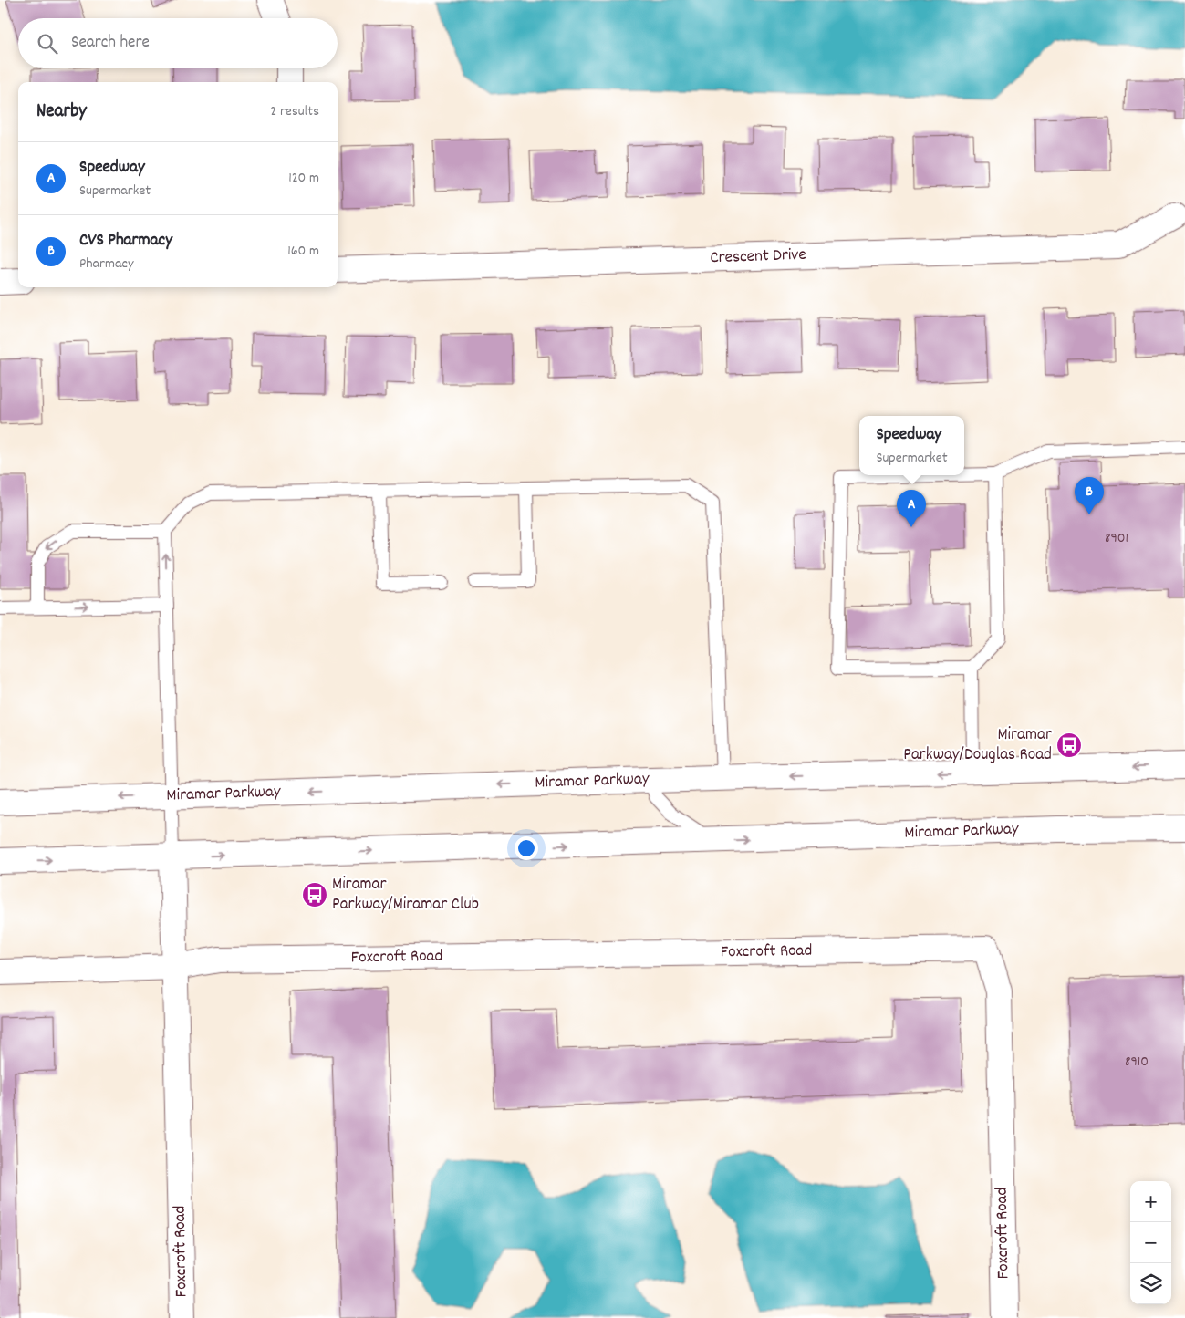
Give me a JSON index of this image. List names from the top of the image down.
{
  "streets": {
    "street": ["Crescent Drive", "Miramar Parkway", "Foxcroft Road"]
  },
  "crossings": [
    ["Miramar Parkway", "Foxcroft Road"]
  ],
  "places": {
    "bus stop": ["Miramar Parkway/Douglas Road", "Miramar Parkway/Miramar Club"]
  },
  "house_numbers": ["8901", "8910"],
  "page": {
    "search": "Search here",
    "heading": ["Nearby", "2 results"],
    "list": [
      {
        "mark": "A",
        "name": "Speedway",
        "note": "Supermarket",
        "value": "120 m"
      },
      {
        "mark": "B",
        "name": "CVS Pharmacy",
        "note": "Pharmacy",
        "value": "160 m"
      }
    ],
    "popup": ["Speedway", "Supermarket"],
    "pins": ["B", "A"],
    "map_buttons": ["+", "−"]
  }
}
